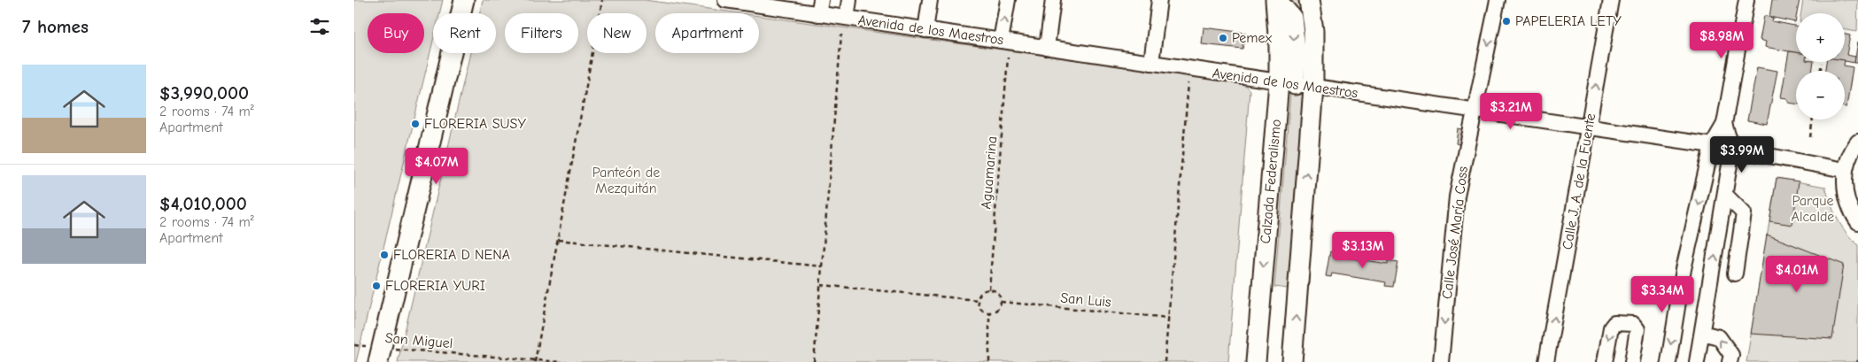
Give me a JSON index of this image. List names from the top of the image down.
{
  "streets": {
    "main road": ["Calzada Federalismo"],
    "street": ["Avenida de los Maestros", "Calle J. A. de la Fuente", "Calle José María Coss"],
    "path": ["Aguamarina", "San Luis", "San Miguel"]
  },
  "crossings": [
    ["Avenida de los Maestros", "Calzada Federalismo"],
    ["Avenida de los Maestros", "Calle J. A. de la Fuente"],
    ["Avenida de los Maestros", "Calle José María Coss"],
    ["Aguamarina", "San Luis"]
  ],
  "one_way": ["Calle José María Coss"],
  "parks": ["Panteón de Mezquitán", "Parque Alcalde"],
  "places": [
    "PAPELERIA LETY",
    "Pemex",
    "FLORERIA SUSY",
    "FLORERIA D NENA",
    "FLORERIA YURI"
  ],
  "page": {
    "heading": "7 homes",
    "map_buttons": ["+", "−"],
    "chip": [
      "Buy",
      "Rent",
      "Filters",
      "New",
      "Apartment"
    ],
    "price": [
      "$8.98M",
      "$3.21M",
      "$3.99M",
      "$4.07M",
      "$3.13M",
      "$4.01M",
      "$3.34M"
    ],
    "list": [
      {
        "name": "$3,990,000",
        "note": "2 rooms · 74 m² · Apartment"
      },
      {
        "name": "$4,010,000",
        "note": "2 rooms · 74 m² · Apartment"
      }
    ]
  }
}
